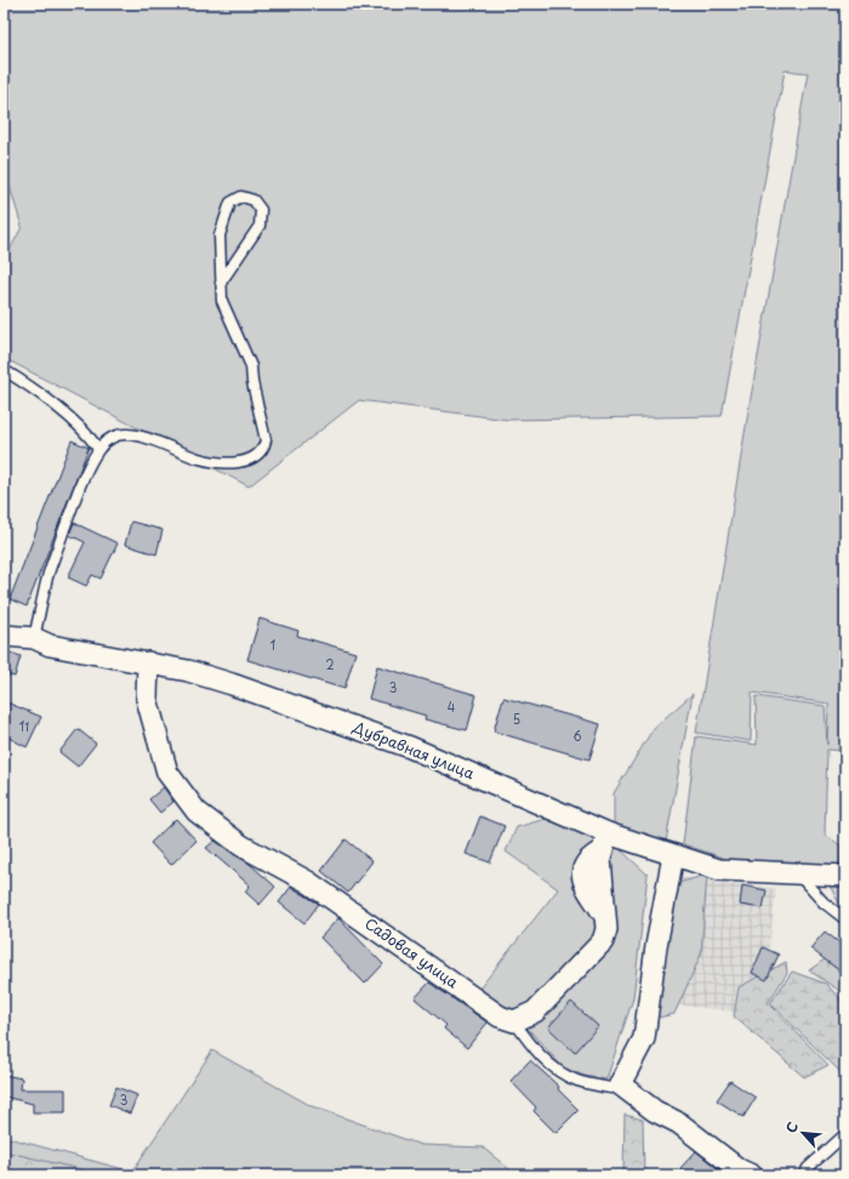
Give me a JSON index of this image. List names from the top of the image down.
{
  "streets": {
    "street": ["Дубравная улица", "Садовая улица"]
  },
  "crossings": [
    ["Дубравная улица", "Садовая улица"]
  ],
  "house_numbers": [
    "1",
    "2",
    "3",
    "4",
    "5",
    "11",
    "6",
    "3"
  ],
  "north": "top left"
}
